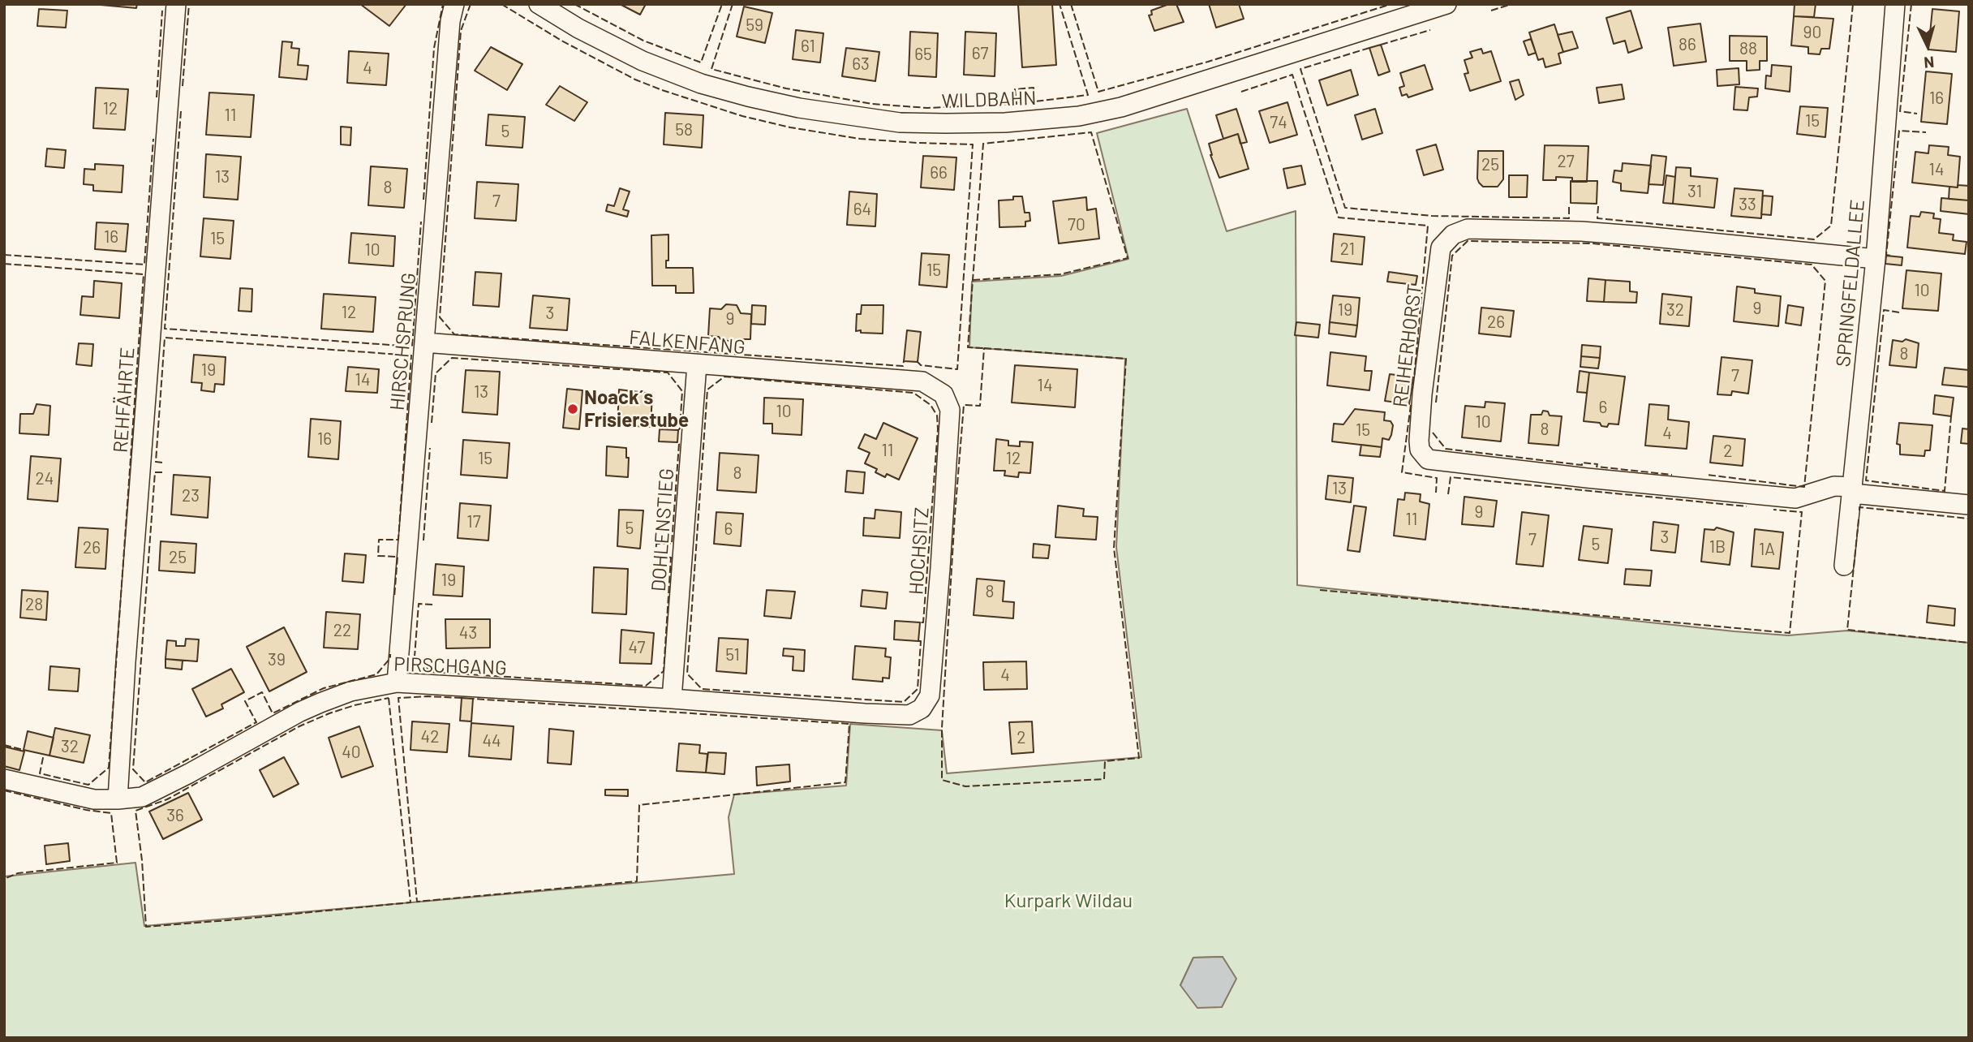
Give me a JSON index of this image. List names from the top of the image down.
{
  "streets": {
    "street": [
      "WILDBAHN",
      "SPRINGFELDALLEE",
      "HIRSCHSPRUNG",
      "FALKENFANG",
      "REIHERHORST",
      "REHFÄHRTE",
      "DOHLENSTIEG",
      "HOCHSITZ",
      "PIRSCHGANG"
    ]
  },
  "crossings": [
    ["SPRINGFELDALLEE", "REIHERHORST"],
    ["HIRSCHSPRUNG", "FALKENFANG"],
    ["HIRSCHSPRUNG", "PIRSCHGANG"],
    ["FALKENFANG", "DOHLENSTIEG"],
    ["FALKENFANG", "HOCHSITZ"],
    ["REHFÄHRTE", "PIRSCHGANG"],
    ["DOHLENSTIEG", "PIRSCHGANG"],
    ["HOCHSITZ", "PIRSCHGANG"]
  ],
  "parks": ["Kurpark Wildau"],
  "places": ["Noack´s Frisierstube"],
  "house_numbers": [
    "59",
    "90",
    "86",
    "61",
    "88",
    "67",
    "65",
    "63",
    "4",
    "16",
    "12",
    "11",
    "15",
    "74",
    "58",
    "5",
    "27",
    "25",
    "14",
    "66",
    "13",
    "8",
    "31",
    "7",
    "33",
    "64",
    "70",
    "16",
    "15",
    "21",
    "10",
    "15",
    "10",
    "9",
    "19",
    "32",
    "12",
    "3",
    "9",
    "26",
    "8",
    "19",
    "7",
    "14",
    "14",
    "13",
    "6",
    "10",
    "10",
    "8",
    "15",
    "4",
    "16",
    "11",
    "2",
    "15",
    "12",
    "8",
    "24",
    "13",
    "23",
    "9",
    "11",
    "17",
    "5",
    "6",
    "3",
    "7",
    "5",
    "1B",
    "26",
    "1A",
    "25",
    "19",
    "8",
    "28",
    "22",
    "43",
    "47",
    "51",
    "39",
    "4",
    "42",
    "2",
    "44",
    "32",
    "40",
    "36"
  ],
  "north": "bottom"
}
